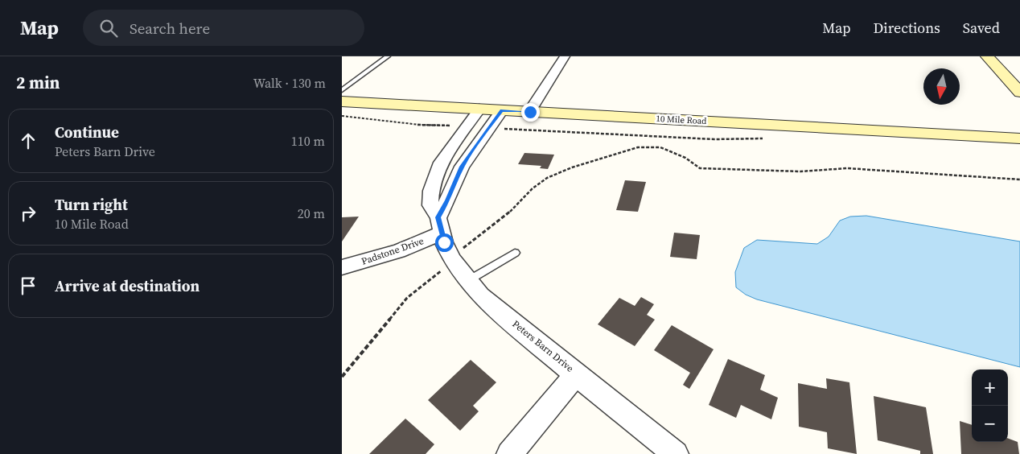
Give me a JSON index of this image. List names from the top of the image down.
{
  "streets": {
    "main road": ["10 Mile Road"],
    "street": ["Padstone Drive", "Peters Barn Drive"]
  },
  "crossings": [
    ["10 Mile Road", "Peters Barn Drive"],
    ["Padstone Drive", "Peters Barn Drive"]
  ],
  "north": "bottom",
  "page": {
    "header": "Map",
    "search": "Search here",
    "nav": ["Map", "Directions", "Saved"],
    "heading": ["2 min", "Walk · 130 m"],
    "list": [
      ["Continue", "Peters Barn Drive", "110 m"],
      ["Turn right", "10 Mile Road", "20 m"],
      "Arrive at destination"
    ],
    "map_buttons": ["+", "−"]
  }
}
